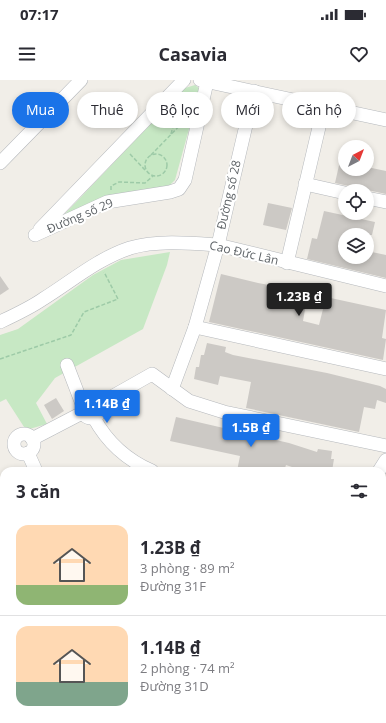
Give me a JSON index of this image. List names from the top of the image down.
{
  "streets": {
    "street": ["Đường số 28", "Đường số 29", "Cao Đức Lân"]
  },
  "crossings": [
    ["Đường số 28", "Cao Đức Lân"]
  ],
  "north": "top right",
  "page": {
    "status": "07:17",
    "header": "Casavia",
    "chip": [
      "Mua",
      "Thuê",
      "Bộ lọc",
      "Mới",
      "Căn hộ"
    ],
    "price": ["1.23B ₫", "1.14B ₫", "1.5B ₫"],
    "heading": "3 căn",
    "list": [
      {
        "name": "1.23B ₫",
        "note": "3 phòng · 89 m² · Đường 31F"
      },
      {
        "name": "1.14B ₫",
        "note": "2 phòng · 74 m² · Đường 31D"
      }
    ]
  }
}
